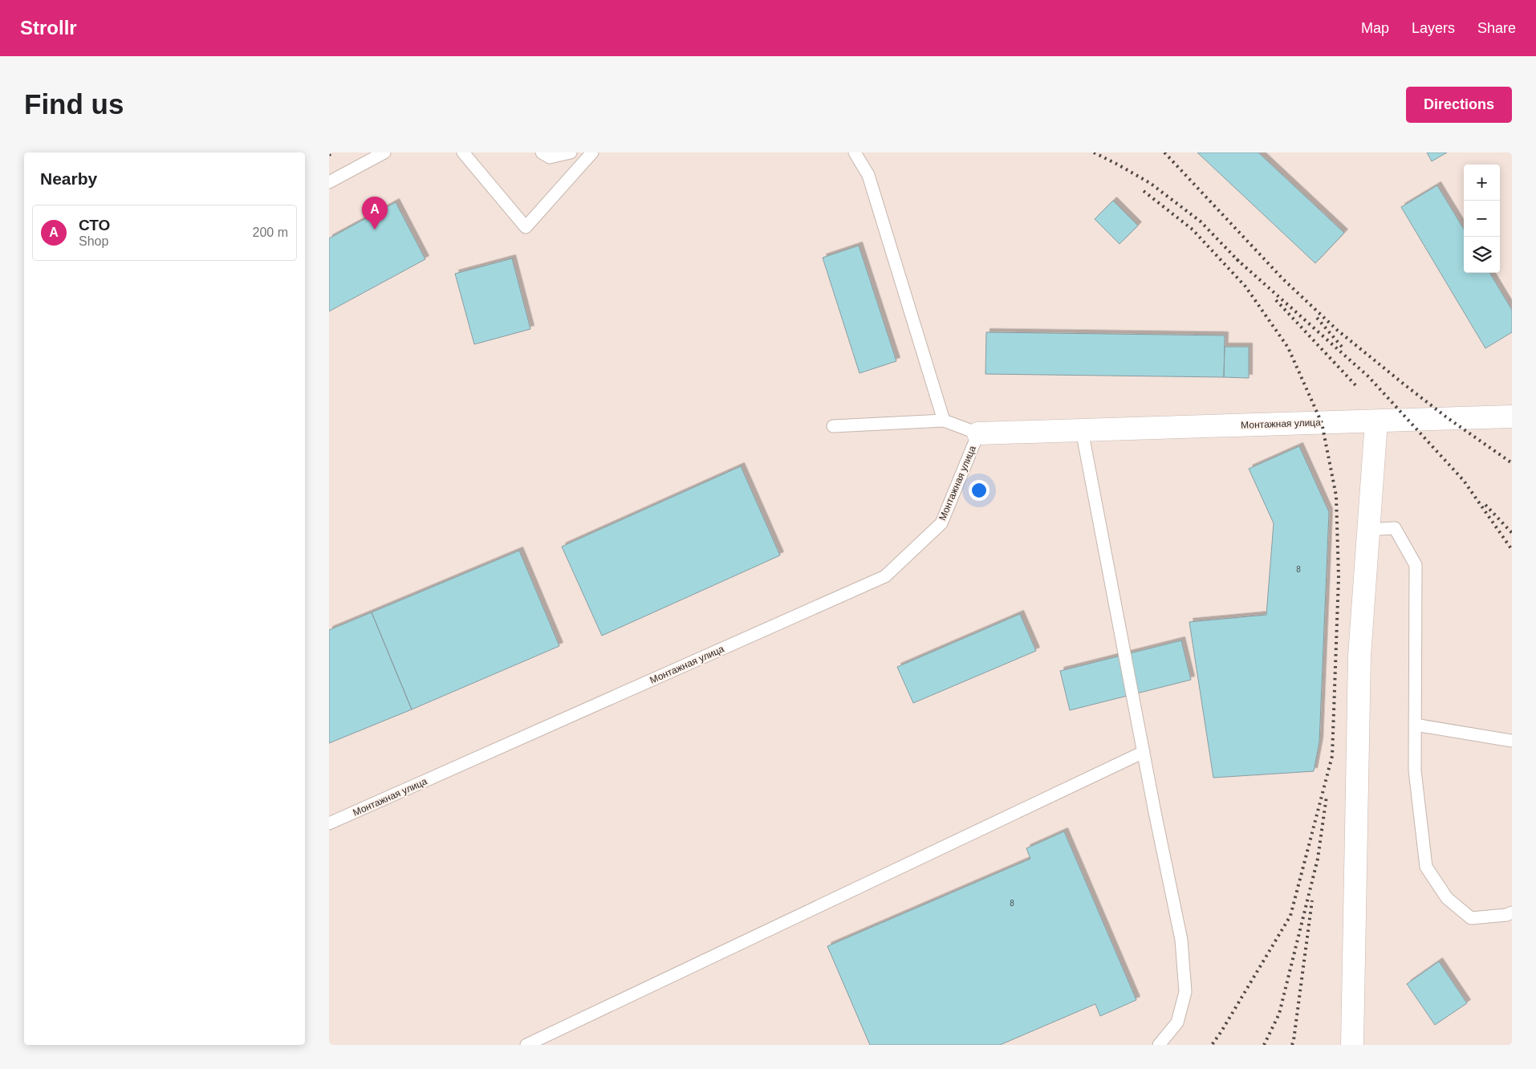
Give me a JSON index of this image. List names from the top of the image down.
{
  "streets": {
    "street": ["Монтажная улица"]
  },
  "house_numbers": ["8", "8"],
  "page": {
    "header": "Strollr",
    "nav": ["Map", "Layers", "Share"],
    "buttons": "Directions",
    "title": "Find us",
    "heading": "Nearby",
    "map_buttons": ["+", "−"],
    "pins": "A",
    "list": [
      {
        "mark": "A",
        "name": "СТО",
        "note": "Shop",
        "value": "200 m"
      }
    ]
  }
}
